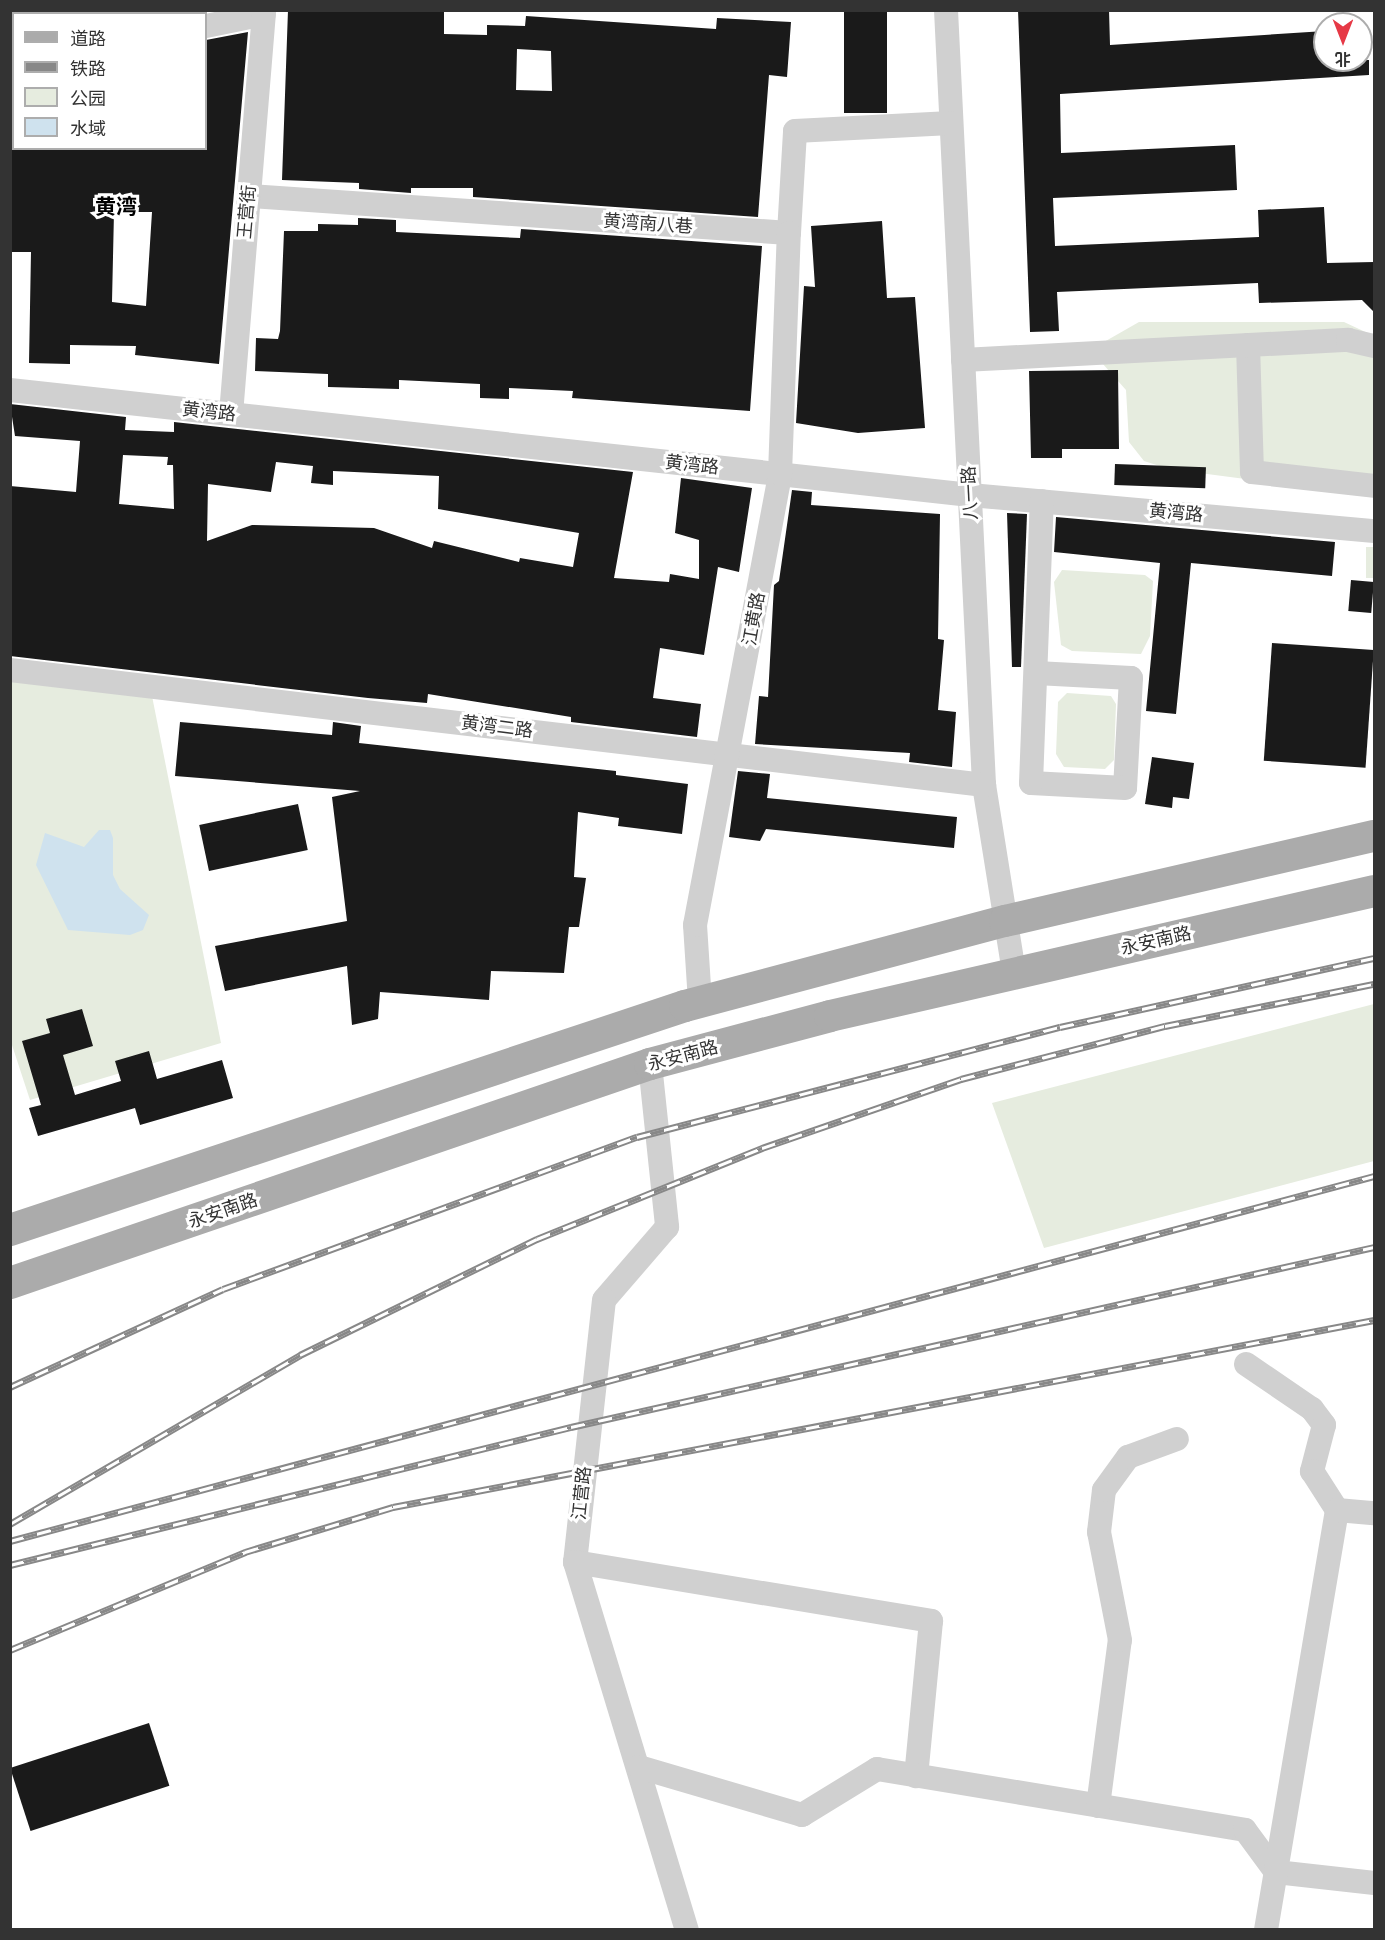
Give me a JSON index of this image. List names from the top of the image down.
{
  "streets": {
    "main road": ["永安南路"],
    "street": [
      "王营街",
      "黄湾南八巷",
      "黄湾路",
      "八一路",
      "江黄路",
      "黄湾二路",
      "江营路"
    ]
  },
  "crossings": [
    ["王营街", "黄湾南八巷"],
    ["王营街", "黄湾路"],
    ["黄湾南八巷", "江黄路"],
    ["黄湾路", "八一路"],
    ["黄湾路", "江黄路"],
    ["八一路", "黄湾二路"],
    ["八一路", "永安南路"],
    ["江黄路", "黄湾二路"],
    ["永安南路", "江营路"]
  ],
  "districts": ["黄湾"],
  "legend": [
    "道路",
    "铁路",
    "公园",
    "水域"
  ],
  "north": "bottom"
}
